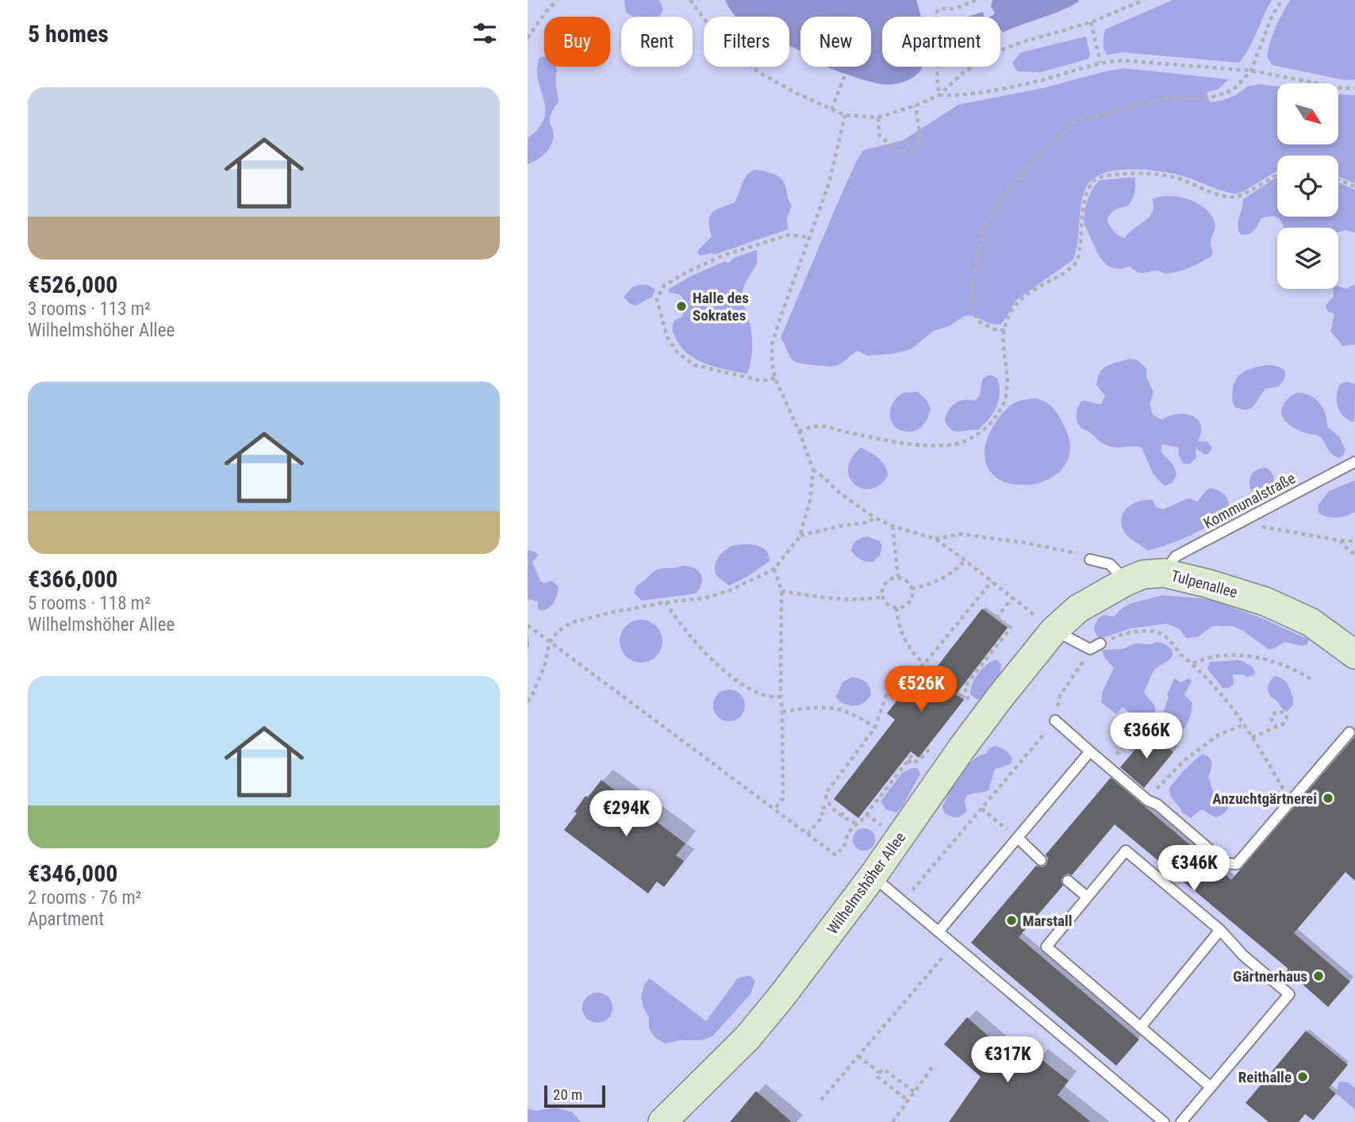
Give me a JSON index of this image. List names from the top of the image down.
{
  "streets": {
    "main road": ["Tulpenallee", "Wilhelmshöher Allee"],
    "lane": ["Kommunalstraße"]
  },
  "crossings": [
    ["Kommunalstraße", "Tulpenallee"],
    ["Tulpenallee", "Wilhelmshöher Allee"]
  ],
  "places": [
    "Halle des Sokrates",
    "Anzuchtgärtnerei",
    "Marstall",
    "Gärtnerhaus",
    "Reithalle"
  ],
  "scale_bar": "20 m",
  "north": "bottom right",
  "page": {
    "heading": "5 homes",
    "chip": [
      "Buy",
      "Rent",
      "Filters",
      "New",
      "Apartment"
    ],
    "list": [
      {
        "name": "€526,000",
        "note": "3 rooms · 113 m² · Wilhelmshöher Allee"
      },
      {
        "name": "€366,000",
        "note": "5 rooms · 118 m² · Wilhelmshöher Allee"
      },
      {
        "name": "€346,000",
        "note": "2 rooms · 76 m² · Apartment"
      }
    ],
    "price": [
      "€526K",
      "€366K",
      "€294K",
      "€346K",
      "€317K"
    ],
    "scale": "20 m"
  }
}
